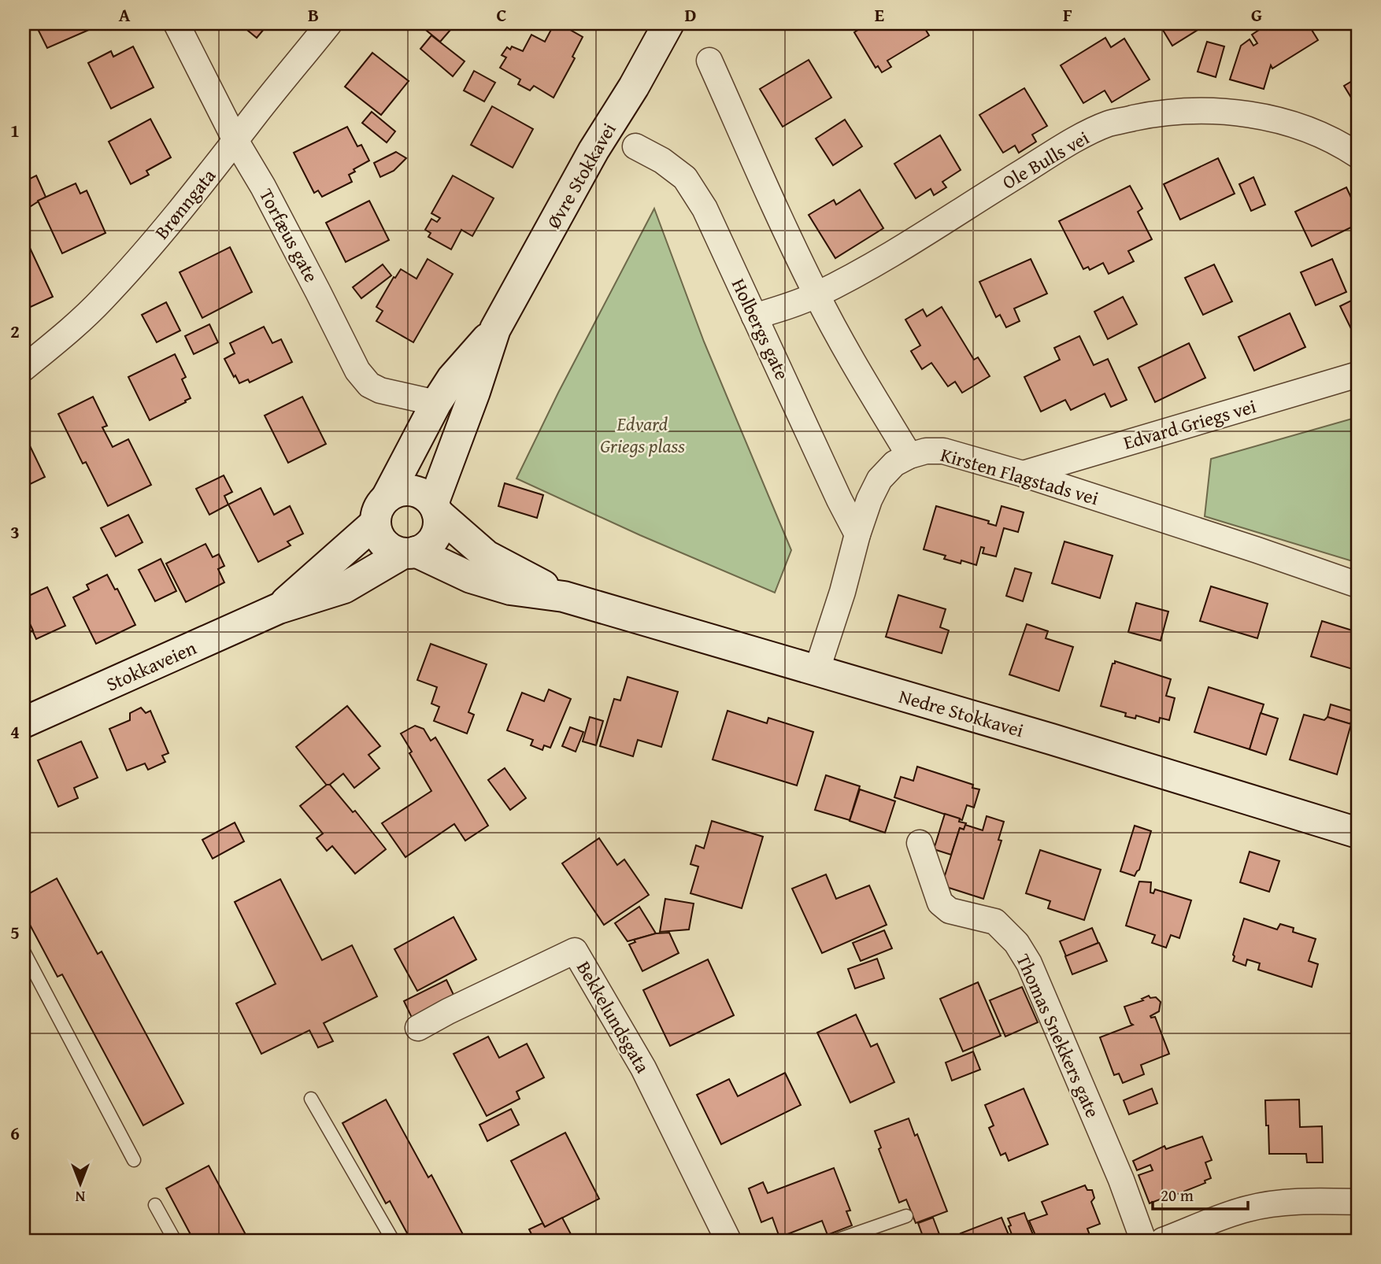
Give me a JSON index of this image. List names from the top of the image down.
{
  "streets": {
    "main road": ["Øvre Stokkavei", "Stokkaveien", "Nedre Stokkavei"],
    "street": [
      "Ole Bulls vei",
      "Brønngata",
      "Torfæus gate",
      "Holbergs gate",
      "Edvard Griegs vei",
      "Kirsten Flagstads vei",
      "Bekkelundsgata",
      "Thomas Snekkers gate"
    ]
  },
  "crossings": [
    ["Ole Bulls vei", "Holbergs gate"],
    ["Øvre Stokkavei", "Torfæus gate"],
    ["Øvre Stokkavei", "Stokkaveien"],
    ["Øvre Stokkavei", "Nedre Stokkavei"],
    ["Brønngata", "Torfæus gate"],
    ["Holbergs gate", "Kirsten Flagstads vei"],
    ["Edvard Griegs vei", "Kirsten Flagstads vei"],
    ["Kirsten Flagstads vei", "Nedre Stokkavei"],
    ["Stokkaveien", "Nedre Stokkavei"]
  ],
  "parks": ["Edvard Griegs plass"],
  "scale_bar": "20 m",
  "north": "bottom",
  "grid": {
    "columns": [
      "A",
      "B",
      "C",
      "D",
      "E",
      "F",
      "G"
    ],
    "rows": [
      "1",
      "2",
      "3",
      "4",
      "5",
      "6"
    ]
  }
}
